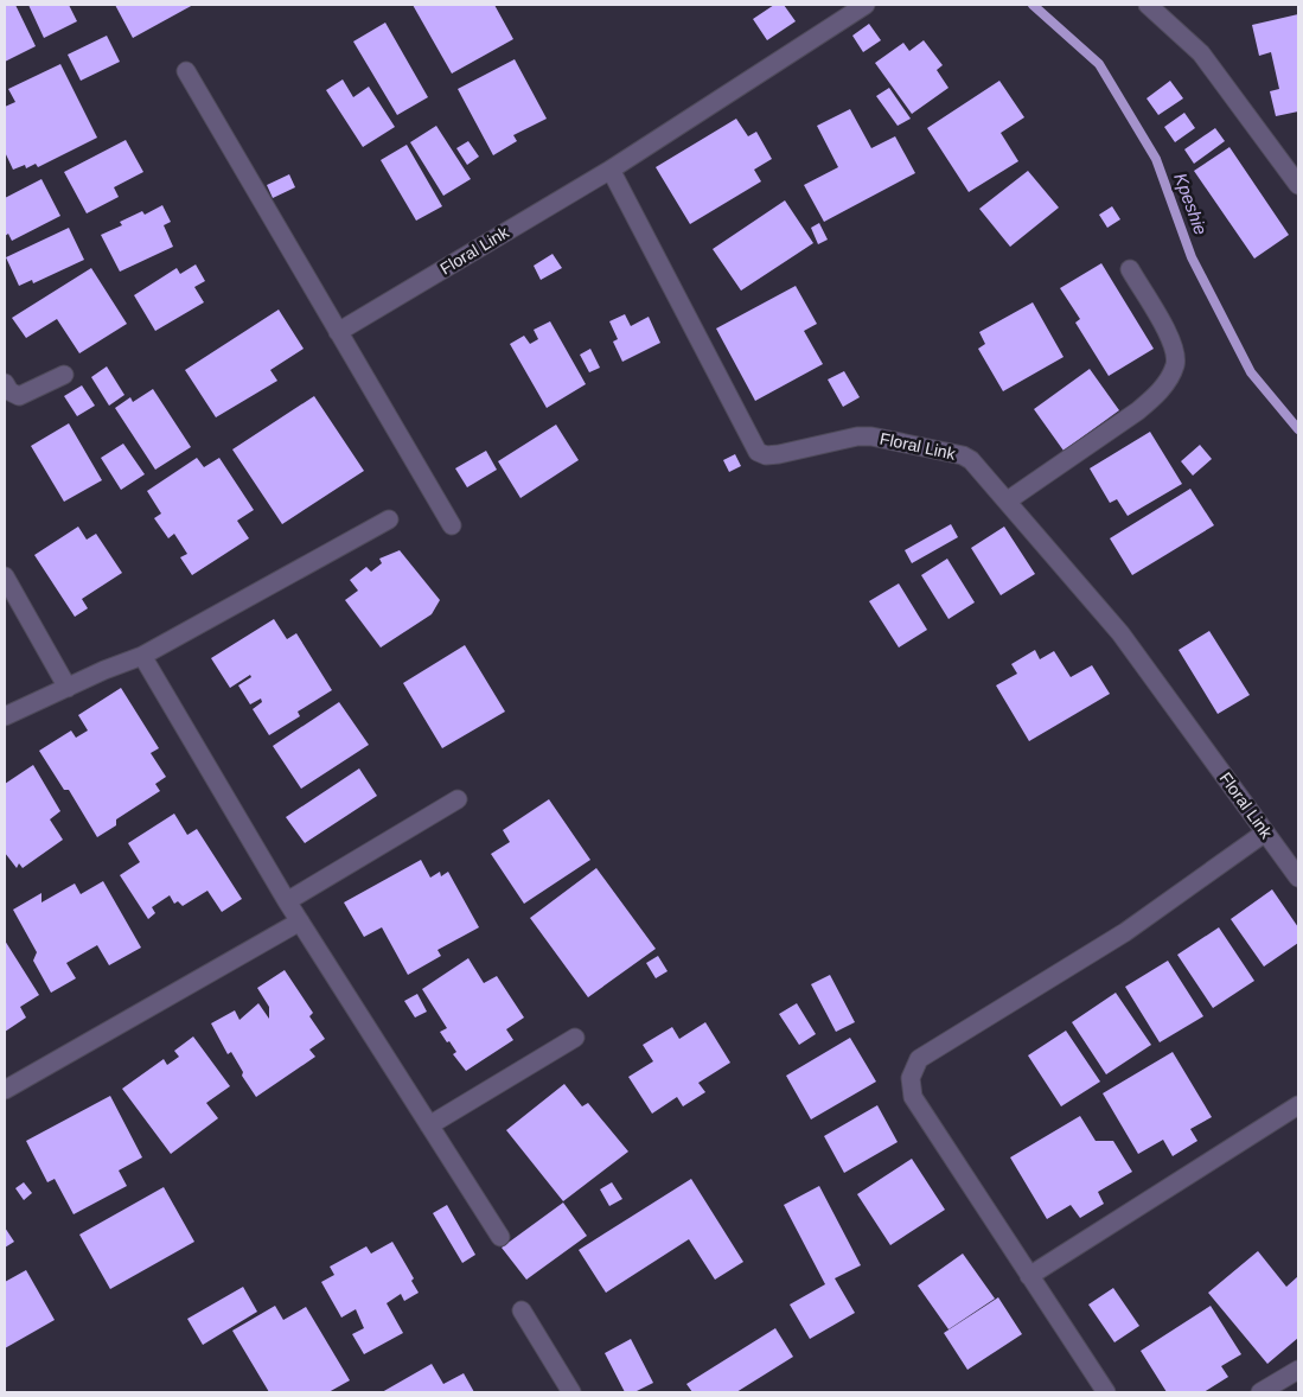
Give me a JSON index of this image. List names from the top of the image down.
{
  "streets": {
    "street": ["Floral Link"]
  },
  "water": ["Kpeshie"]
}
